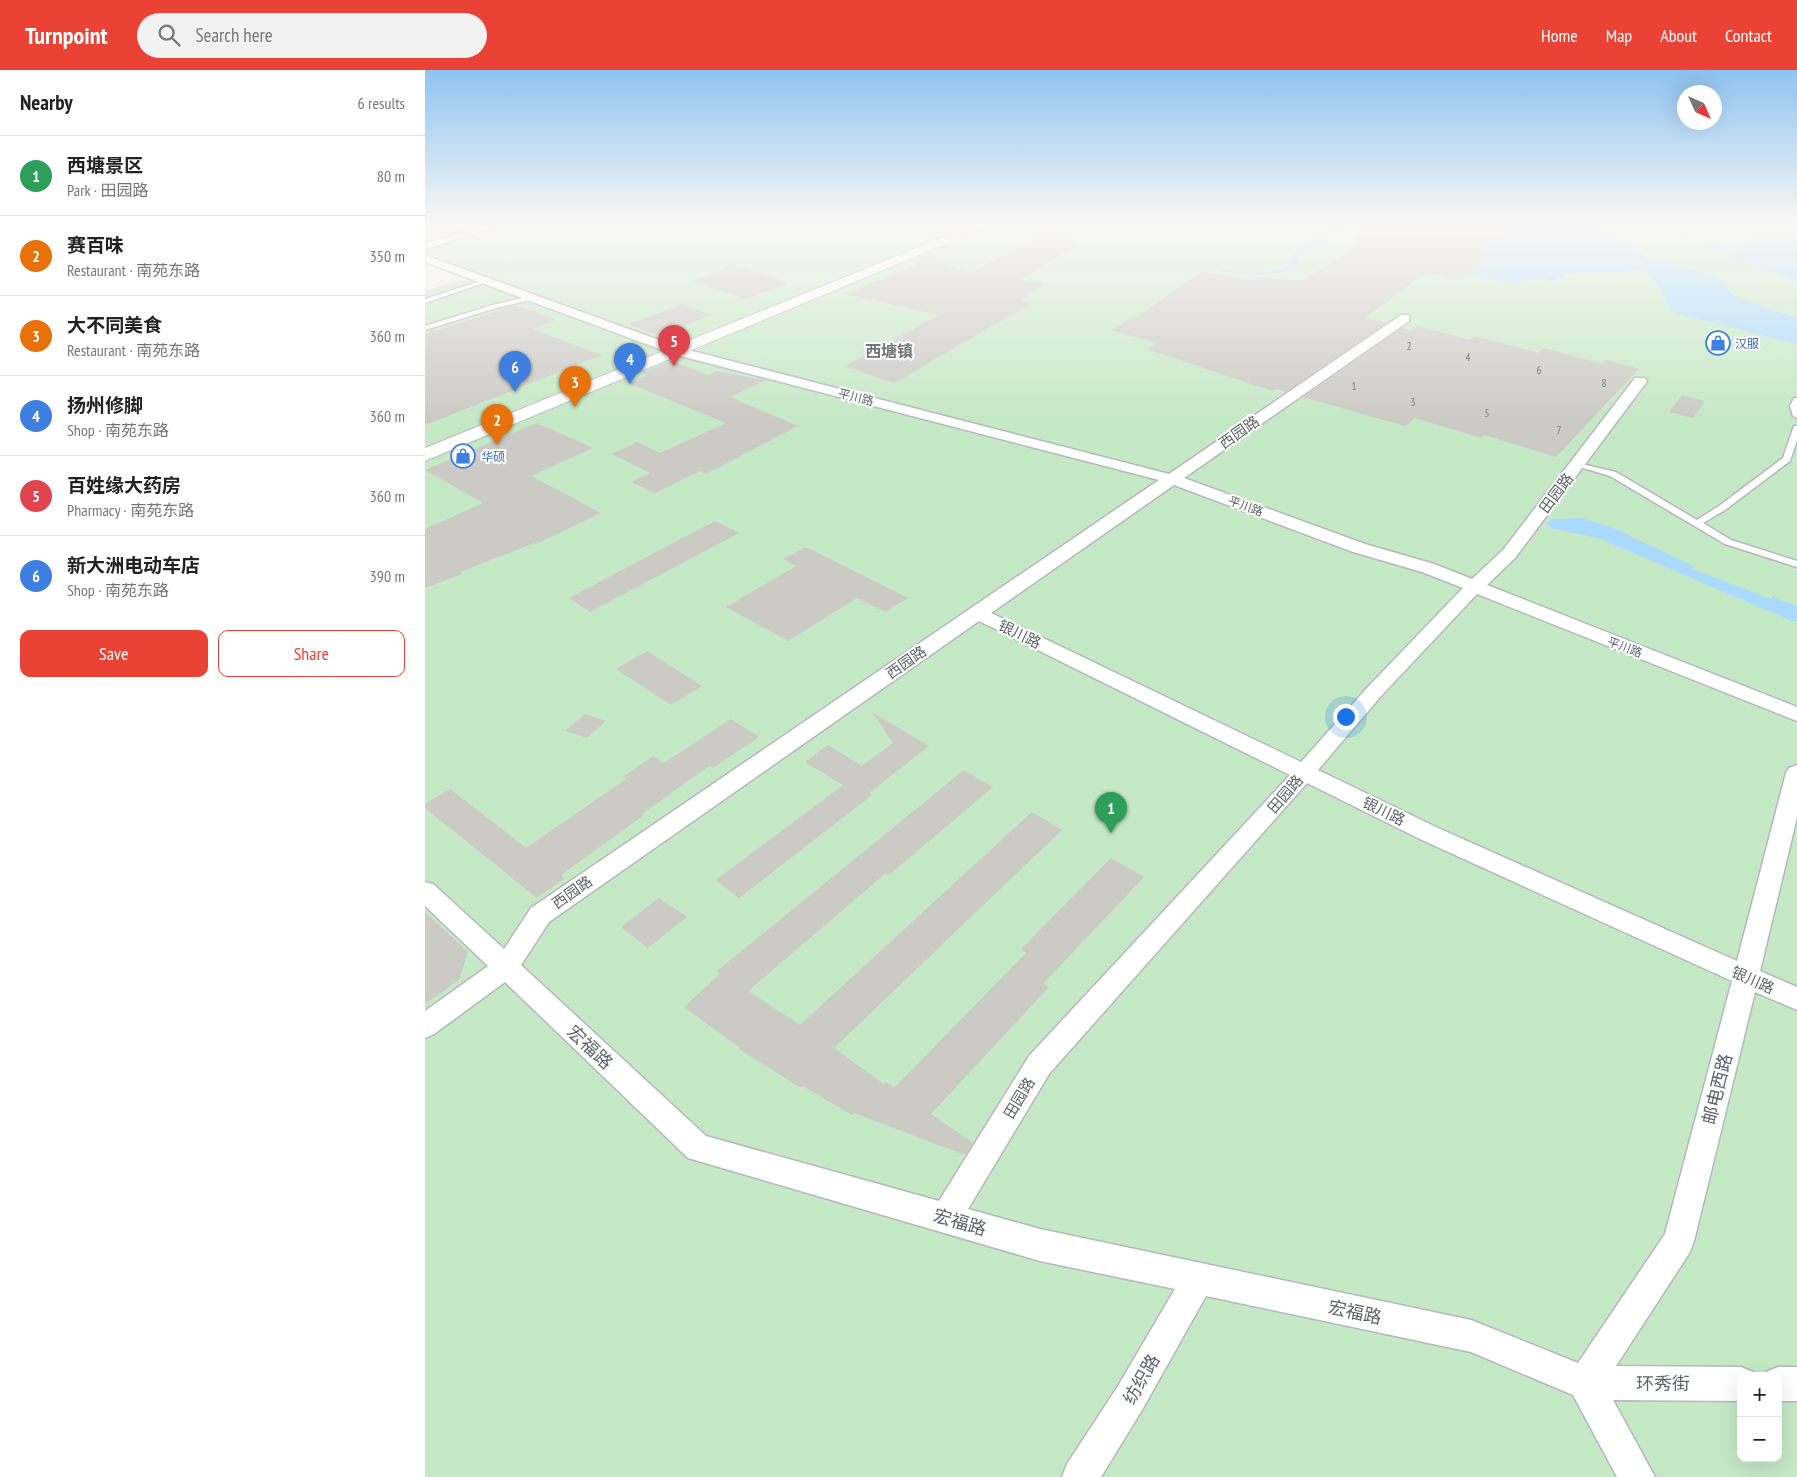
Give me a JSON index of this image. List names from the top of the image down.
{
  "streets": {
    "street": [
      "平川路",
      "西园路",
      "田园路",
      "银川路",
      "宏福路",
      "邮电西路",
      "纺织路",
      "环秀街"
    ]
  },
  "crossings": [
    ["平川路", "西园路"],
    ["平川路", "田园路"],
    ["西园路", "银川路"],
    ["西园路", "宏福路"],
    ["田园路", "银川路"],
    ["田园路", "宏福路"],
    ["银川路", "邮电西路"],
    ["宏福路", "邮电西路"],
    ["宏福路", "纺织路"],
    ["宏福路", "环秀街"],
    ["邮电西路", "环秀街"]
  ],
  "districts": ["西塘镇"],
  "places": {
    "shop": ["汉服", "华硕"]
  },
  "house_numbers": [
    "2",
    "4",
    "6",
    "8",
    "1",
    "3",
    "5",
    "7"
  ],
  "north": "bottom right",
  "page": {
    "header": "Turnpoint",
    "search": "Search here",
    "nav": [
      "Home",
      "Map",
      "About",
      "Contact"
    ],
    "heading": ["Nearby", "6 results"],
    "list": [
      {
        "mark": "1",
        "name": "西塘景区",
        "note": "Park · 田园路",
        "value": "80 m"
      },
      {
        "mark": "2",
        "name": "赛百味",
        "note": "Restaurant · 南苑东路",
        "value": "350 m"
      },
      {
        "mark": "3",
        "name": "大不同美食",
        "note": "Restaurant · 南苑东路",
        "value": "360 m"
      },
      {
        "mark": "4",
        "name": "扬州修脚",
        "note": "Shop · 南苑东路",
        "value": "360 m"
      },
      {
        "mark": "5",
        "name": "百姓缘大药房",
        "note": "Pharmacy · 南苑东路",
        "value": "360 m"
      },
      {
        "mark": "6",
        "name": "新大洲电动车店",
        "note": "Shop · 南苑东路",
        "value": "390 m"
      }
    ],
    "pins": [
      "5",
      "4",
      "6",
      "3",
      "2",
      "1"
    ],
    "buttons": ["Save", "Share"],
    "map_buttons": ["+", "−"]
  }
}
